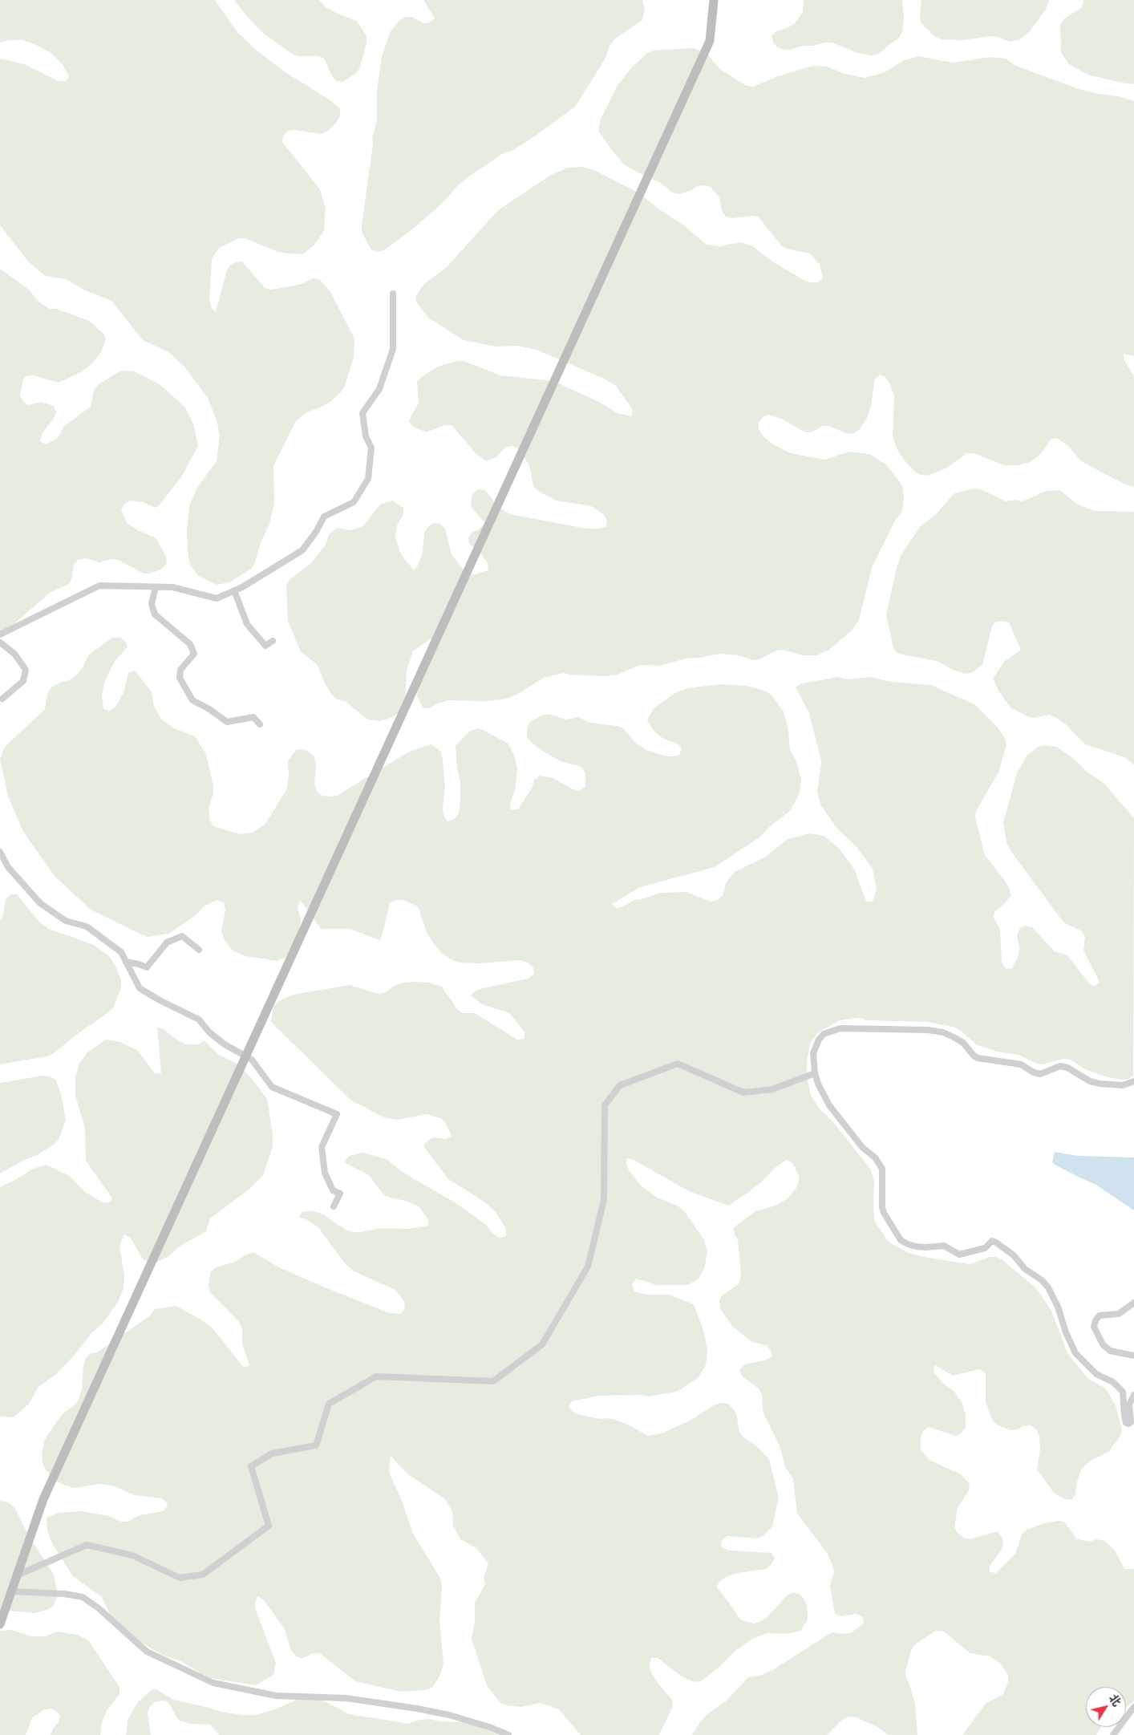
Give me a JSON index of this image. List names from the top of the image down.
{
  "north": "top right"
}
